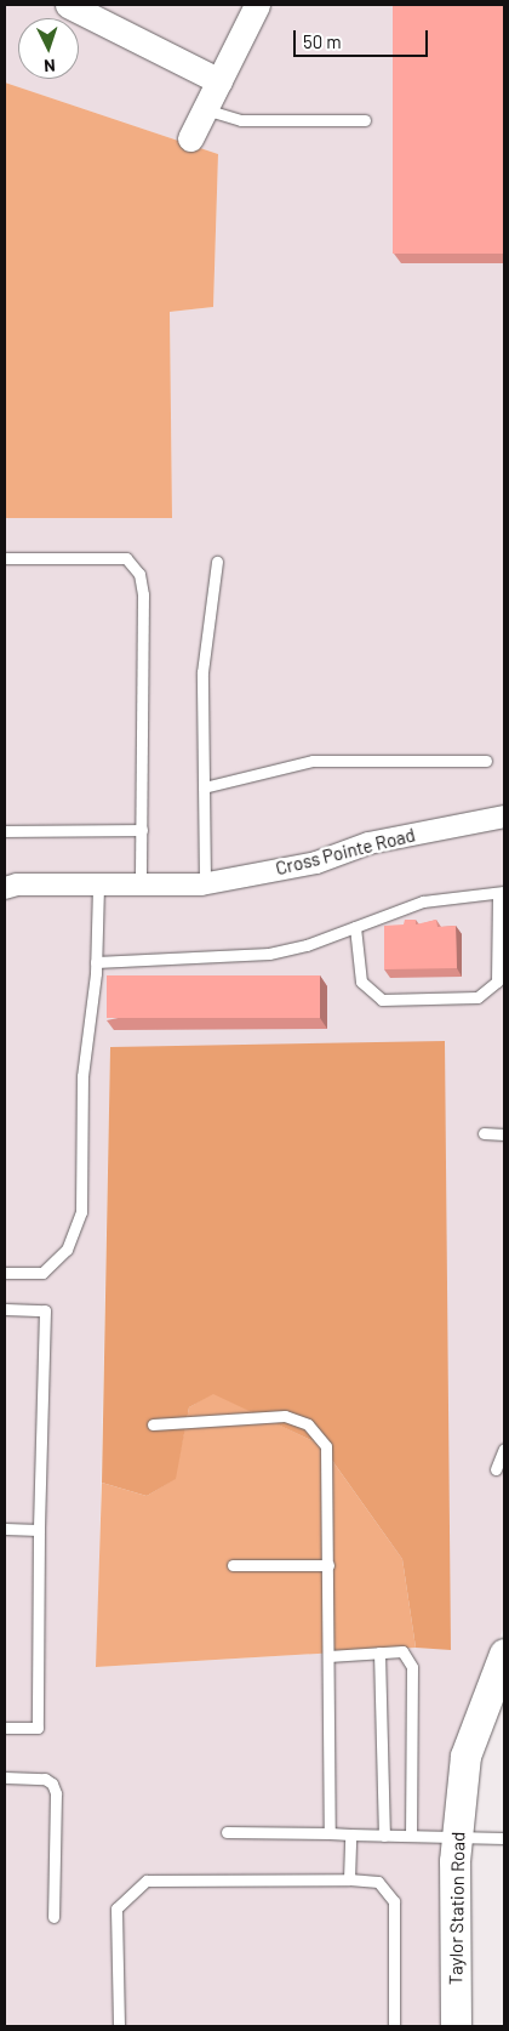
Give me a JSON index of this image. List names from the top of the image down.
{
  "streets": {
    "main road": ["Taylor Station Road"],
    "street": ["Cross Pointe Road"]
  },
  "scale_bar": "50 m",
  "north": "bottom"
}
